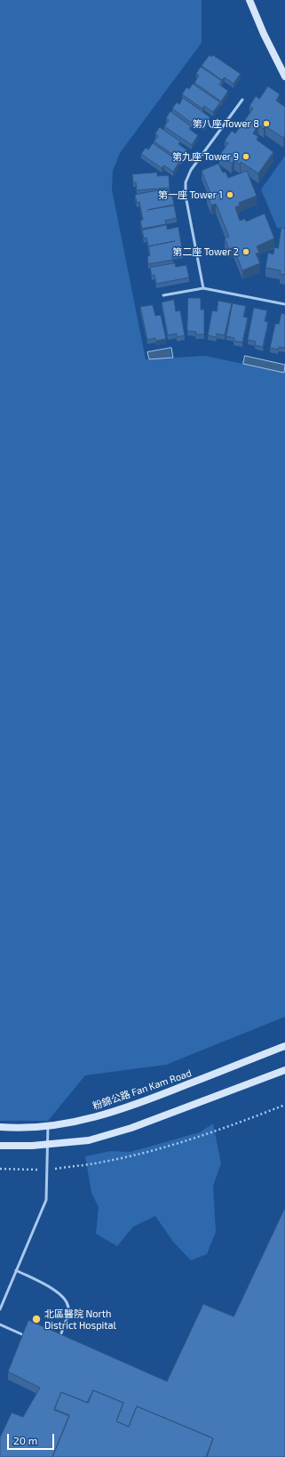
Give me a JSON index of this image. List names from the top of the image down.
{
  "streets": {
    "main road": ["粉錦公路 Fan Kam Road"]
  },
  "places": [
    "第八座 Tower 8",
    "第九座 Tower 9",
    "第一座 Tower 1",
    "第二座 Tower 2",
    "北區醫院 North District Hospital"
  ],
  "scale_bar": "20 m"
}
